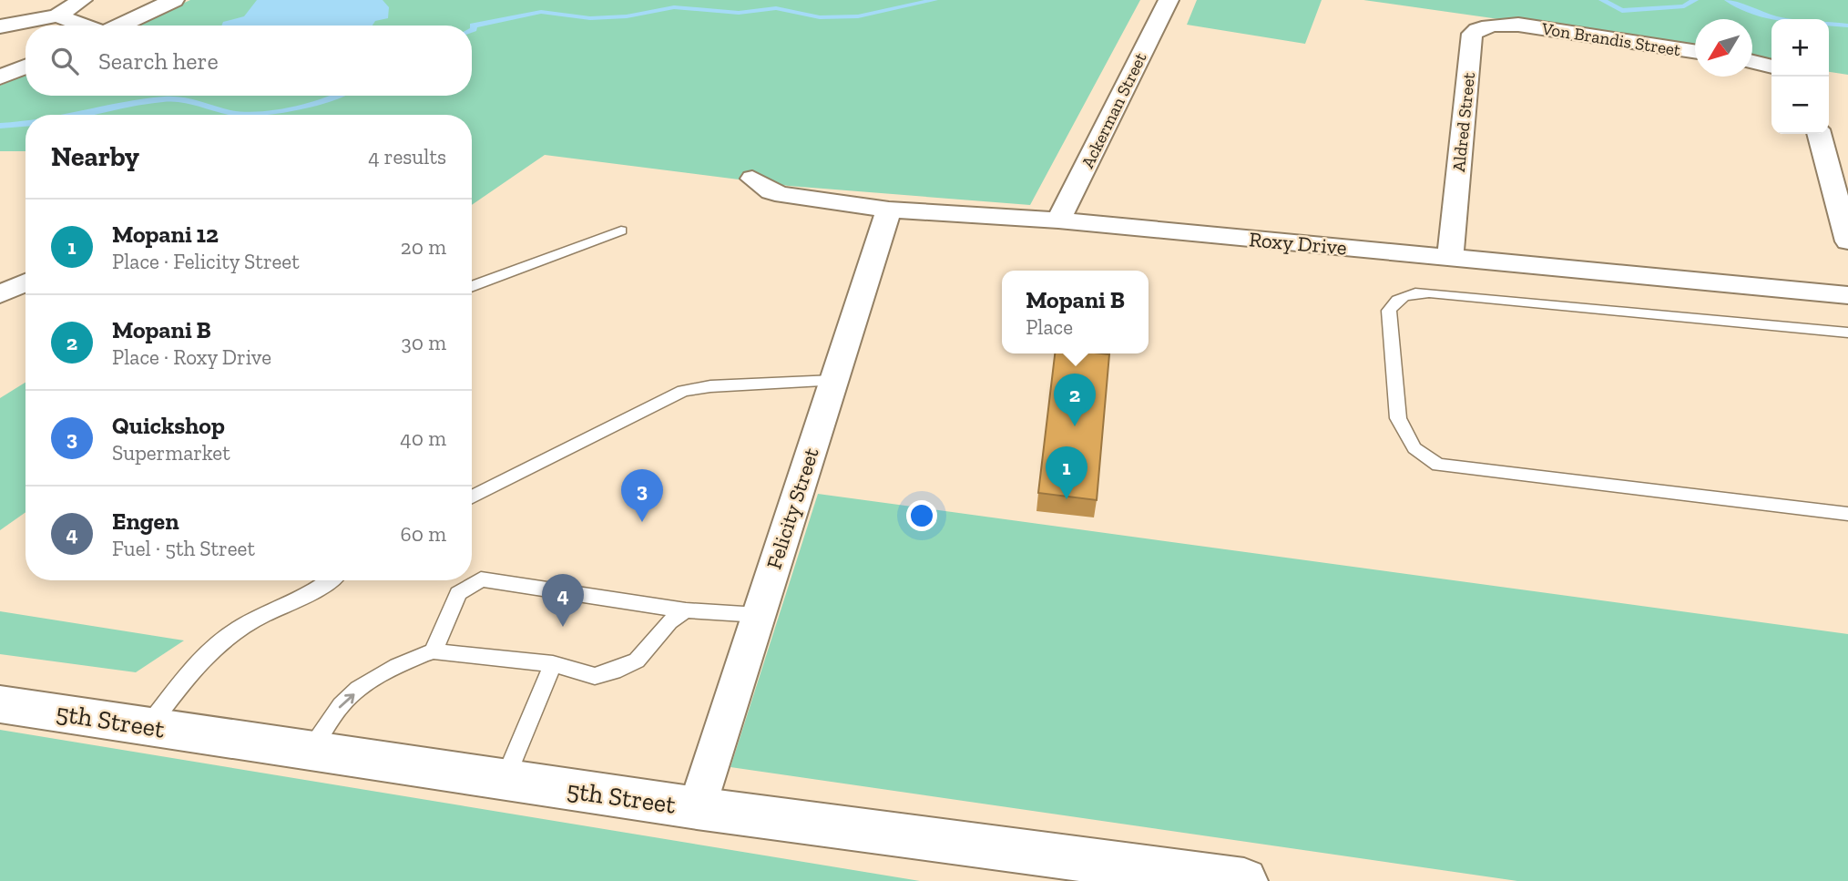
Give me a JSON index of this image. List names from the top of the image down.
{
  "streets": {
    "main road": ["5th Street"],
    "street": [
      "Von Brandis Street",
      "Ackerman Street",
      "Aldred Street",
      "Roxy Drive",
      "Felicity Street"
    ]
  },
  "crossings": [
    ["Von Brandis Street", "Aldred Street"],
    ["Ackerman Street", "Roxy Drive"],
    ["Aldred Street", "Roxy Drive"],
    ["Roxy Drive", "Felicity Street"],
    ["Felicity Street", "5th Street"]
  ],
  "north": "bottom left",
  "page": {
    "map_buttons": ["+", "−"],
    "search": "Search here",
    "heading": ["Nearby", "4 results"],
    "list": [
      {
        "mark": "1",
        "name": "Mopani 12",
        "note": "Place · Felicity Street",
        "value": "20 m"
      },
      {
        "mark": "2",
        "name": "Mopani B",
        "note": "Place · Roxy Drive",
        "value": "30 m"
      },
      {
        "mark": "3",
        "name": "Quickshop",
        "note": "Supermarket",
        "value": "40 m"
      },
      {
        "mark": "4",
        "name": "Engen",
        "note": "Fuel · 5th Street",
        "value": "60 m"
      }
    ],
    "popup": ["Mopani B", "Place"],
    "pins": [
      "2",
      "1",
      "3",
      "4"
    ]
  }
}
